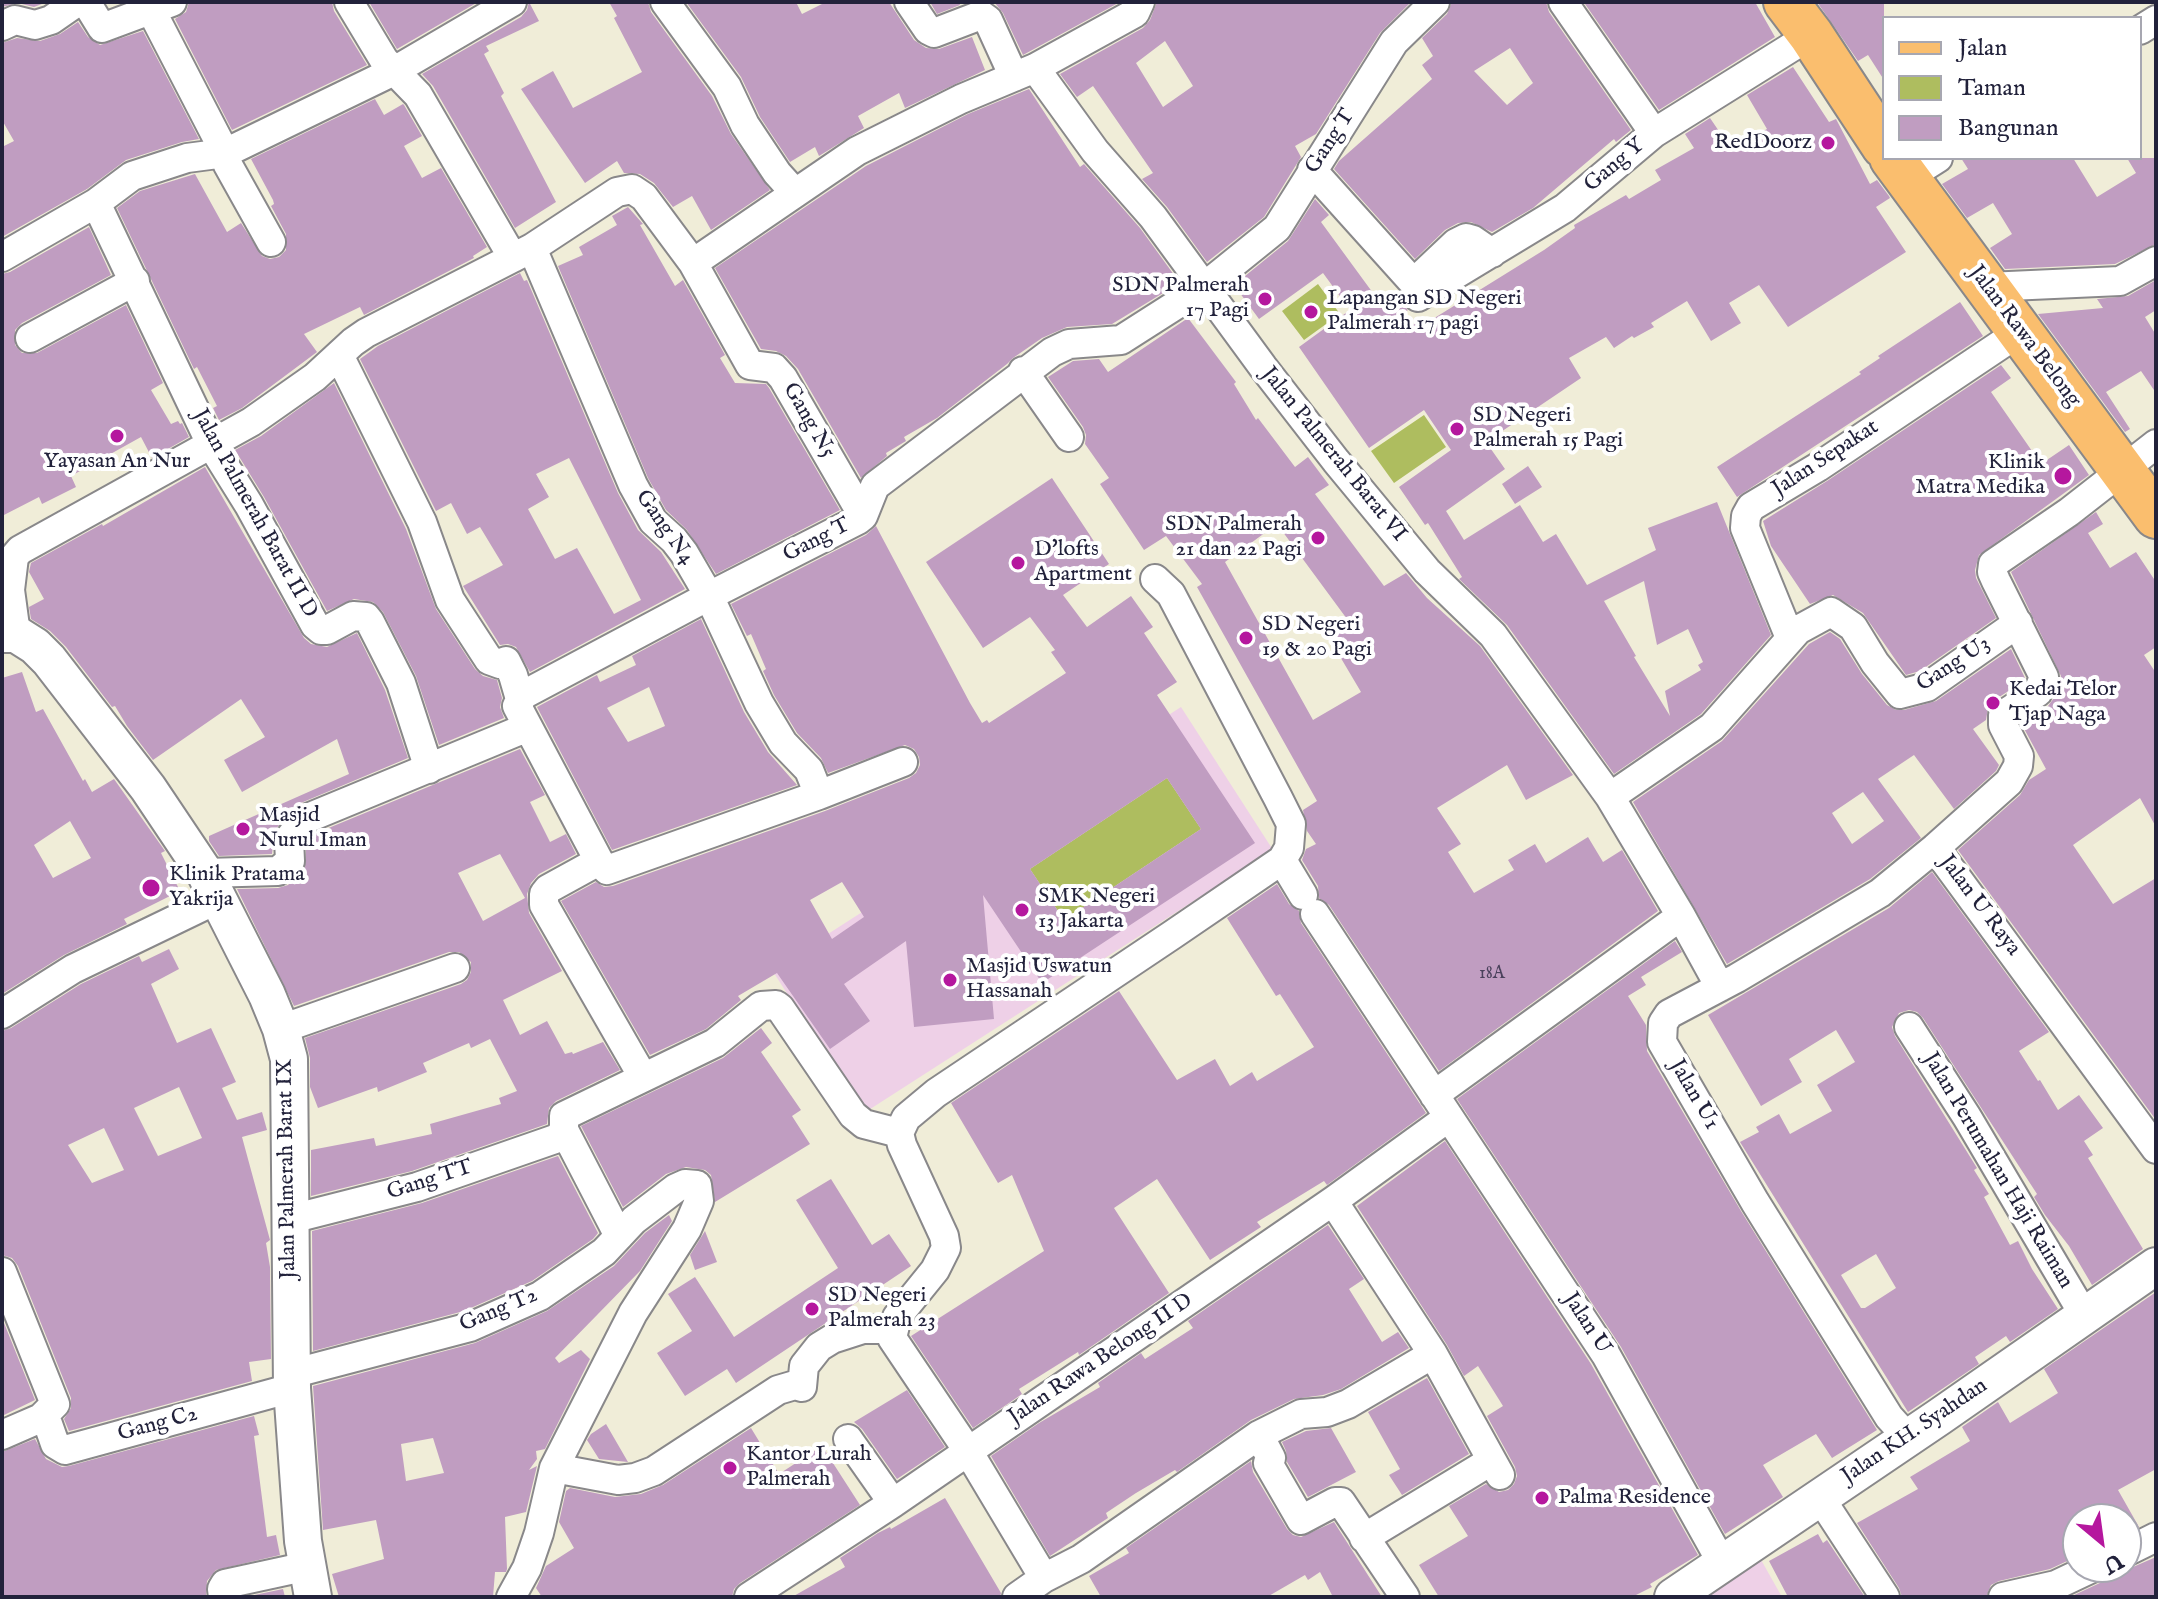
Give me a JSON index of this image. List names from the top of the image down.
{
  "streets": {
    "main road": ["Jalan Rawa Belong"],
    "street": [
      "Gang T",
      "Gang Y",
      "Gang N5",
      "Jalan Palmerah Barat VI",
      "Jalan Sepakat",
      "Jalan Palmerah Barat II D",
      "Gang N4",
      "Gang U3",
      "Jalan U Raya",
      "Jalan U1",
      "Jalan Palmerah Barat IX",
      "Jalan Perumahan Haji Raiman",
      "Gang TT",
      "Gang T2",
      "Jalan U",
      "Jalan Rawa Belong II D",
      "Gang C2",
      "Jalan KH. Syahdan"
    ]
  },
  "crossings": [
    ["Gang T", "Gang N5"],
    ["Gang T", "Jalan Palmerah Barat VI"],
    ["Gang T", "Gang N4"],
    ["Gang Y", "Jalan Rawa Belong"],
    ["Jalan Rawa Belong", "Jalan Sepakat"],
    ["Jalan Rawa Belong", "Jalan U Raya"],
    ["Jalan Sepakat", "Gang U3"],
    ["Gang U3", "Jalan U Raya"],
    ["Jalan U Raya", "Jalan U1"],
    ["Jalan U1", "Jalan KH. Syahdan"],
    ["Jalan Palmerah Barat IX", "Gang TT"],
    ["Jalan Palmerah Barat IX", "Gang T2"],
    ["Jalan Palmerah Barat IX", "Gang C2"],
    ["Jalan Perumahan Haji Raiman", "Jalan KH. Syahdan"],
    ["Gang T2", "Gang C2"],
    ["Jalan U", "Jalan Rawa Belong II D"],
    ["Jalan U", "Jalan KH. Syahdan"]
  ],
  "places": [
    "RedDoorz",
    "SDN Palmerah 17 Pagi",
    "Lapangan SD Negeri Palmerah 17 pagi",
    "SD Negeri Palmerah 15 Pagi",
    "Yayasan An Nur",
    "Klinik Matra Medika",
    "SDN Palmerah 21 dan 22 Pagi",
    "D'lofts Apartment",
    "SD Negeri 19 & 20 Pagi",
    "Kedai Telor Tjap Naga",
    "Masjid Nurul Iman",
    "Klinik Pratama Yakrija",
    "SMK Negeri 13 Jakarta",
    "Masjid Uswatun Hassanah",
    "SD Negeri Palmerah 23",
    "Kantor Lurah Palmerah",
    "Palma Residence"
  ],
  "house_numbers": ["18A"],
  "legend": ["Jalan", "Taman", "Bangunan"],
  "north": "bottom right"
}
